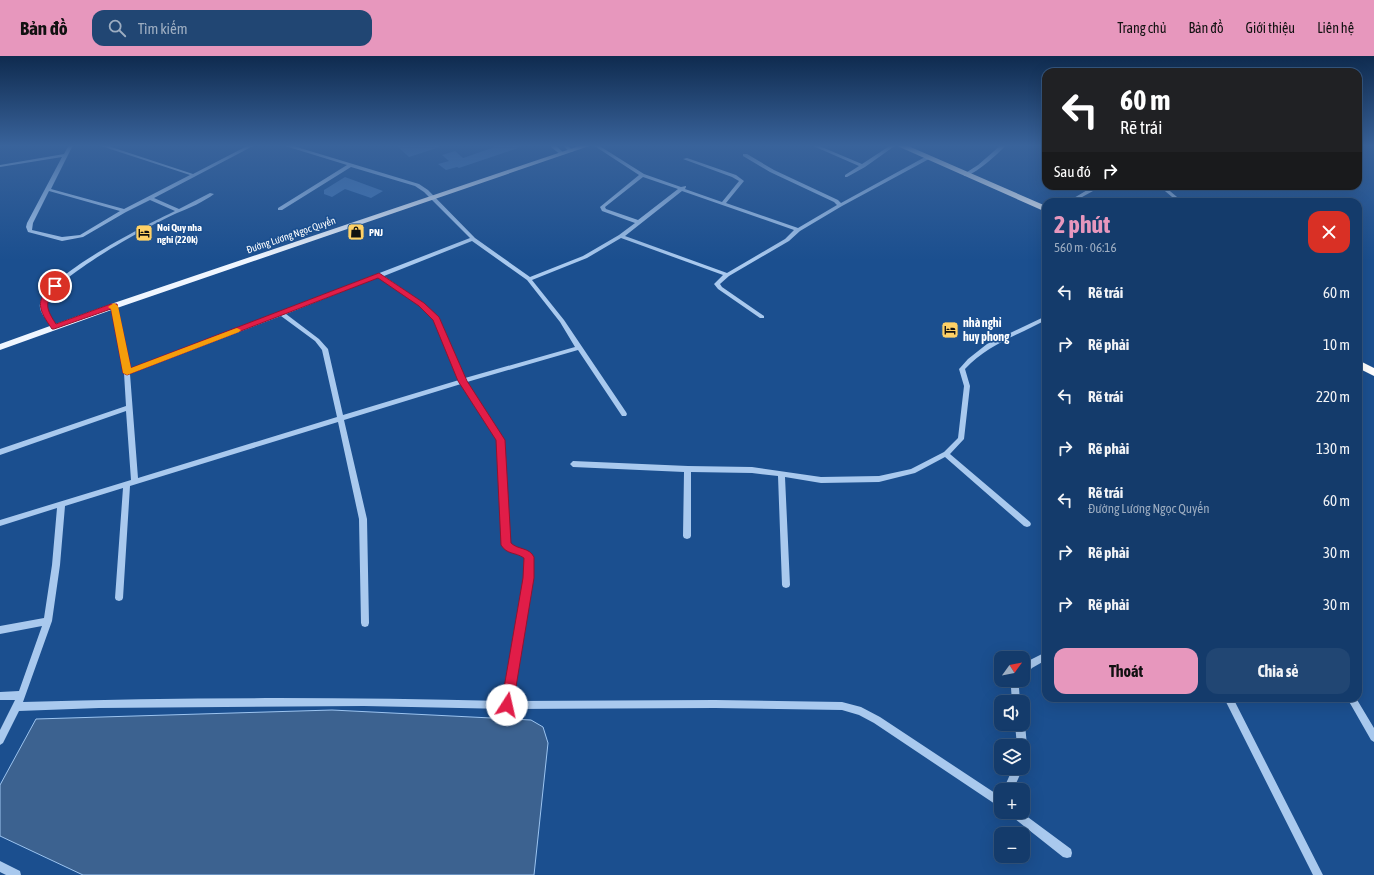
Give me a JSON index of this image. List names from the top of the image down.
{
  "streets": {
    "main road": ["Đường Lương Ngọc Quyến"]
  },
  "places": {
    "shop": ["PNJ"],
    "hotel": ["Noi Quy nha nghi (220k)", "nhà nghỉ huy phong"]
  },
  "north": "top right",
  "page": {
    "header": "Bản đồ",
    "search": "Tìm kiếm",
    "nav": [
      "Trang chủ",
      "Bản đồ",
      "Giới thiệu",
      "Liên hệ"
    ],
    "turn": ["60 m", "Rẽ trái"],
    "then": "Sau đó",
    "heading": ["2 phút", "560 m · 06:16"],
    "list": [
      {
        "name": "Rẽ trái",
        "value": "60 m"
      },
      {
        "name": "Rẽ phải",
        "value": "10 m"
      },
      {
        "name": "Rẽ trái",
        "value": "220 m"
      },
      {
        "name": "Rẽ phải",
        "value": "130 m"
      },
      {
        "name": "Rẽ trái",
        "note": "Đường Lương Ngọc Quyến",
        "value": "60 m"
      },
      {
        "name": "Rẽ phải",
        "value": "30 m"
      },
      {
        "name": "Rẽ phải",
        "value": "30 m"
      }
    ],
    "buttons": ["Thoát", "Chia sẻ"],
    "map_buttons": ["+", "−"]
  }
}
